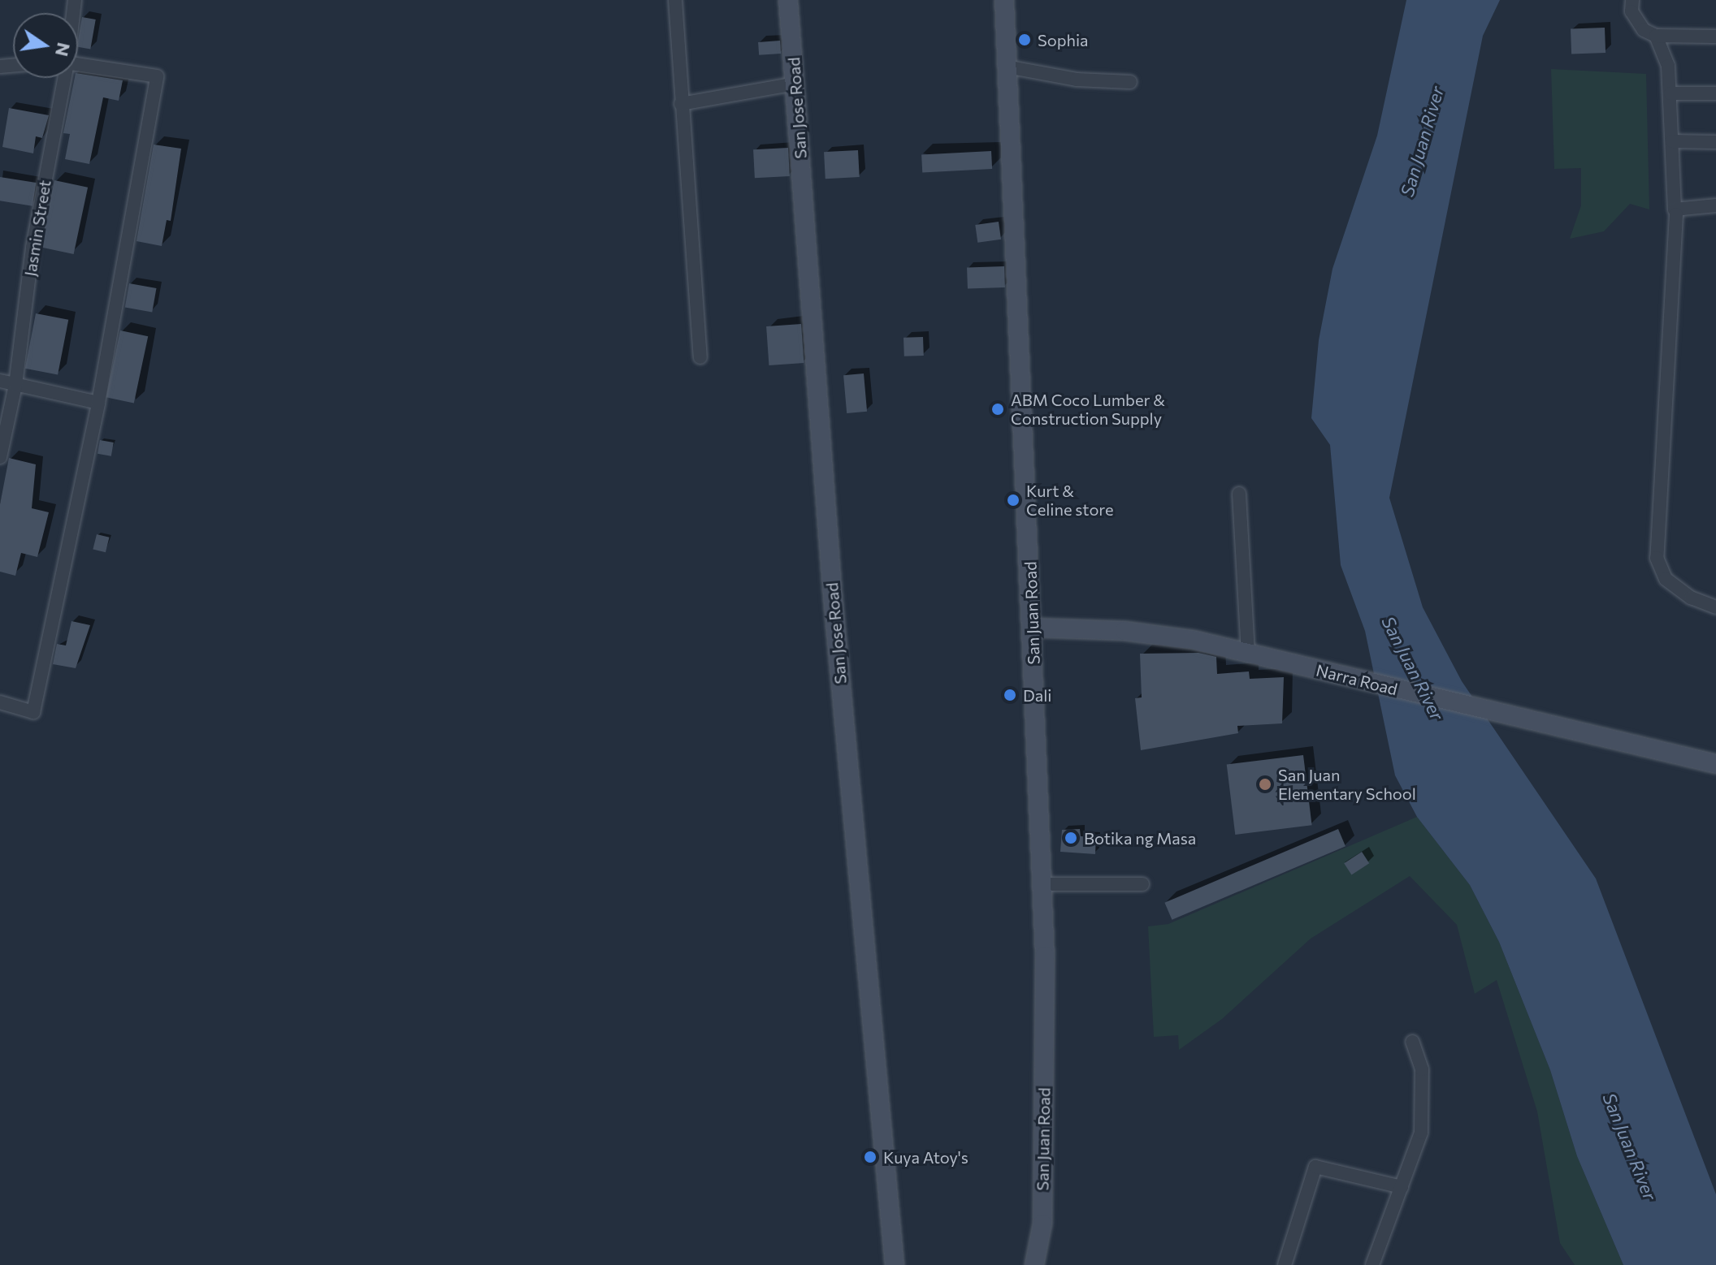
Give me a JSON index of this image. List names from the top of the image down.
{
  "streets": {
    "street": [
      "San Jose Road",
      "Jasmin Street",
      "San Juan Road",
      "Narra Road"
    ]
  },
  "crossings": [
    ["San Juan Road", "Narra Road"]
  ],
  "water": ["San Juan River"],
  "places": [
    "Sophia",
    "ABM Coco Lumber & Construction Supply",
    "Kurt & Celine store",
    "Dali",
    "San Juan Elementary School",
    "Botika ng Masa",
    "Kuya Atoy's"
  ],
  "north": "right"
}
